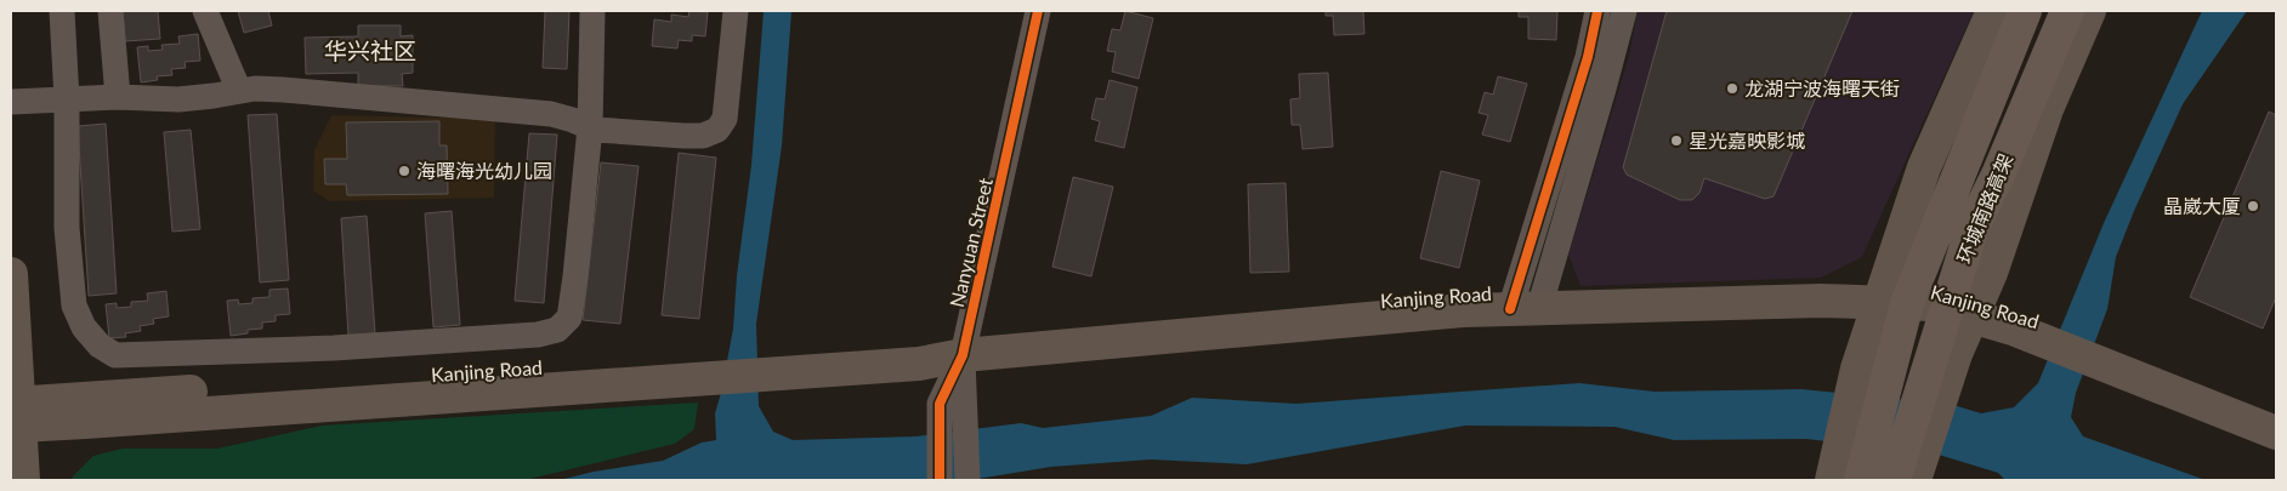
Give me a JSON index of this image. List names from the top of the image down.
{
  "streets": {
    "highway": ["环城南路高架"],
    "main road": ["Kanjing Road"],
    "street": ["Nanyuan Street"]
  },
  "crossings": [
    ["Nanyuan Street", "Kanjing Road"]
  ],
  "districts": ["华兴社区"],
  "places": [
    "龙湖宁波海曙天街",
    "星光嘉映影城",
    "海曙海光幼儿园",
    "晶崴大厦"
  ]
}
